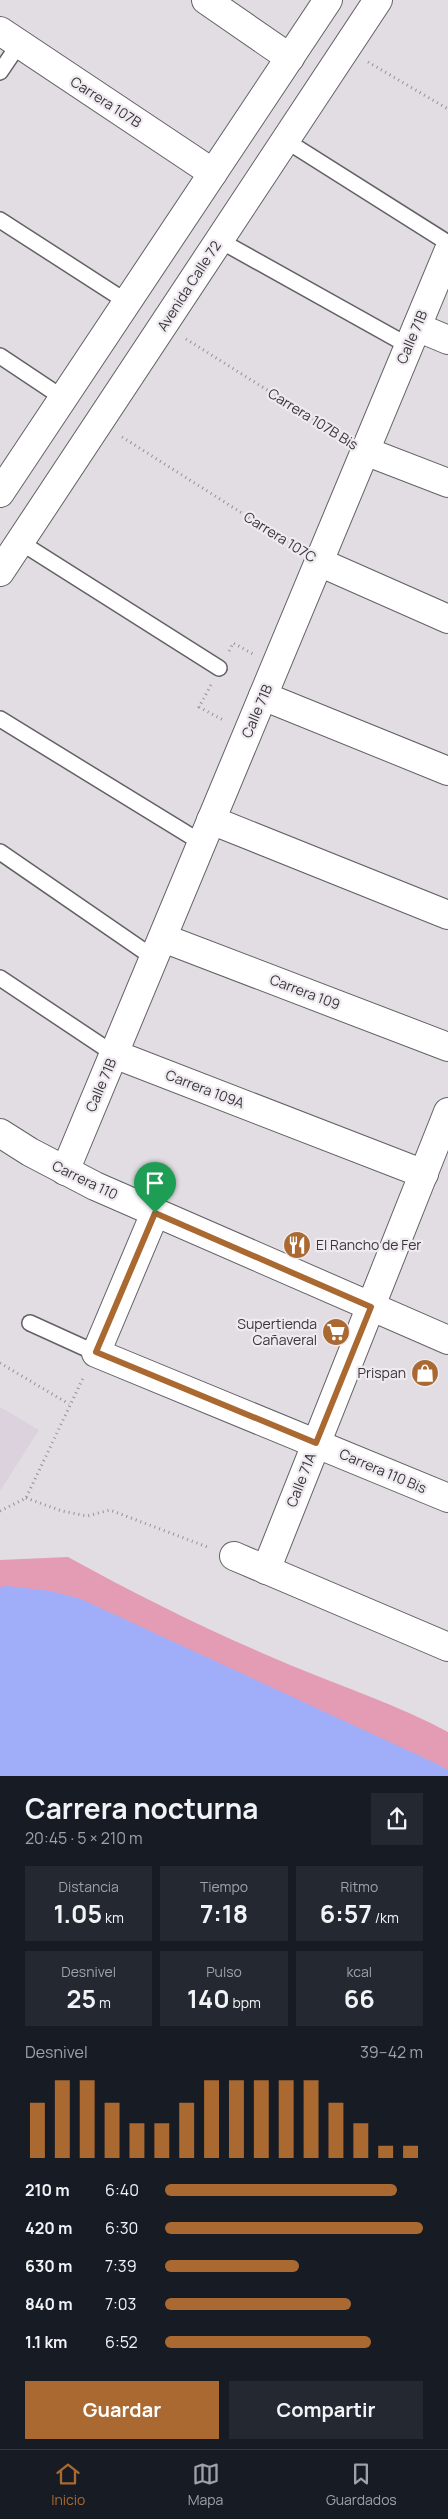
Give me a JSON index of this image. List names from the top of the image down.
{
  "streets": {
    "street": [
      "Carrera 107B",
      "Avenida Calle 72",
      "Calle 71B",
      "Carrera 107B Bis",
      "Carrera 107C",
      "Carrera 109",
      "Carrera 109A",
      "Carrera 110",
      "Carrera 110 Bis",
      "Calle 71A"
    ]
  },
  "crossings": [
    ["Calle 71B", "Carrera 107B Bis"],
    ["Calle 71B", "Carrera 107C"],
    ["Calle 71B", "Carrera 109"],
    ["Calle 71B", "Carrera 109A"],
    ["Calle 71B", "Carrera 110"],
    ["Carrera 109A", "Calle 71A"],
    ["Carrera 110", "Calle 71A"],
    ["Carrera 110 Bis", "Calle 71A"]
  ],
  "places": {
    "restaurant": ["El Rancho de Fer"],
    "supermarket": ["Supertienda Cañaveral"],
    "shop": ["Prispan"]
  },
  "page": {
    "heading": ["Carrera nocturna", "20:45 · 5 × 210 m"],
    "stats": [
      ["Distancia", "1.05 km"],
      ["Tiempo", "7:18"],
      ["Ritmo", "6:57 /km"],
      ["Desnivel", "25 m"],
      ["Pulso", "140 bpm"],
      ["kcal", "66"]
    ],
    "chart": ["Desnivel", "39–42 m"],
    "list": [
      {
        "name": "210 m",
        "note": "6:40"
      },
      {
        "name": "420 m",
        "note": "6:30"
      },
      {
        "name": "630 m",
        "note": "7:39"
      },
      {
        "name": "840 m",
        "note": "7:03"
      },
      {
        "name": "1.1 km",
        "note": "6:52"
      }
    ],
    "buttons": ["Guardar", "Compartir"],
    "tabs": ["Inicio", "Mapa", "Guardados"]
  }
}
